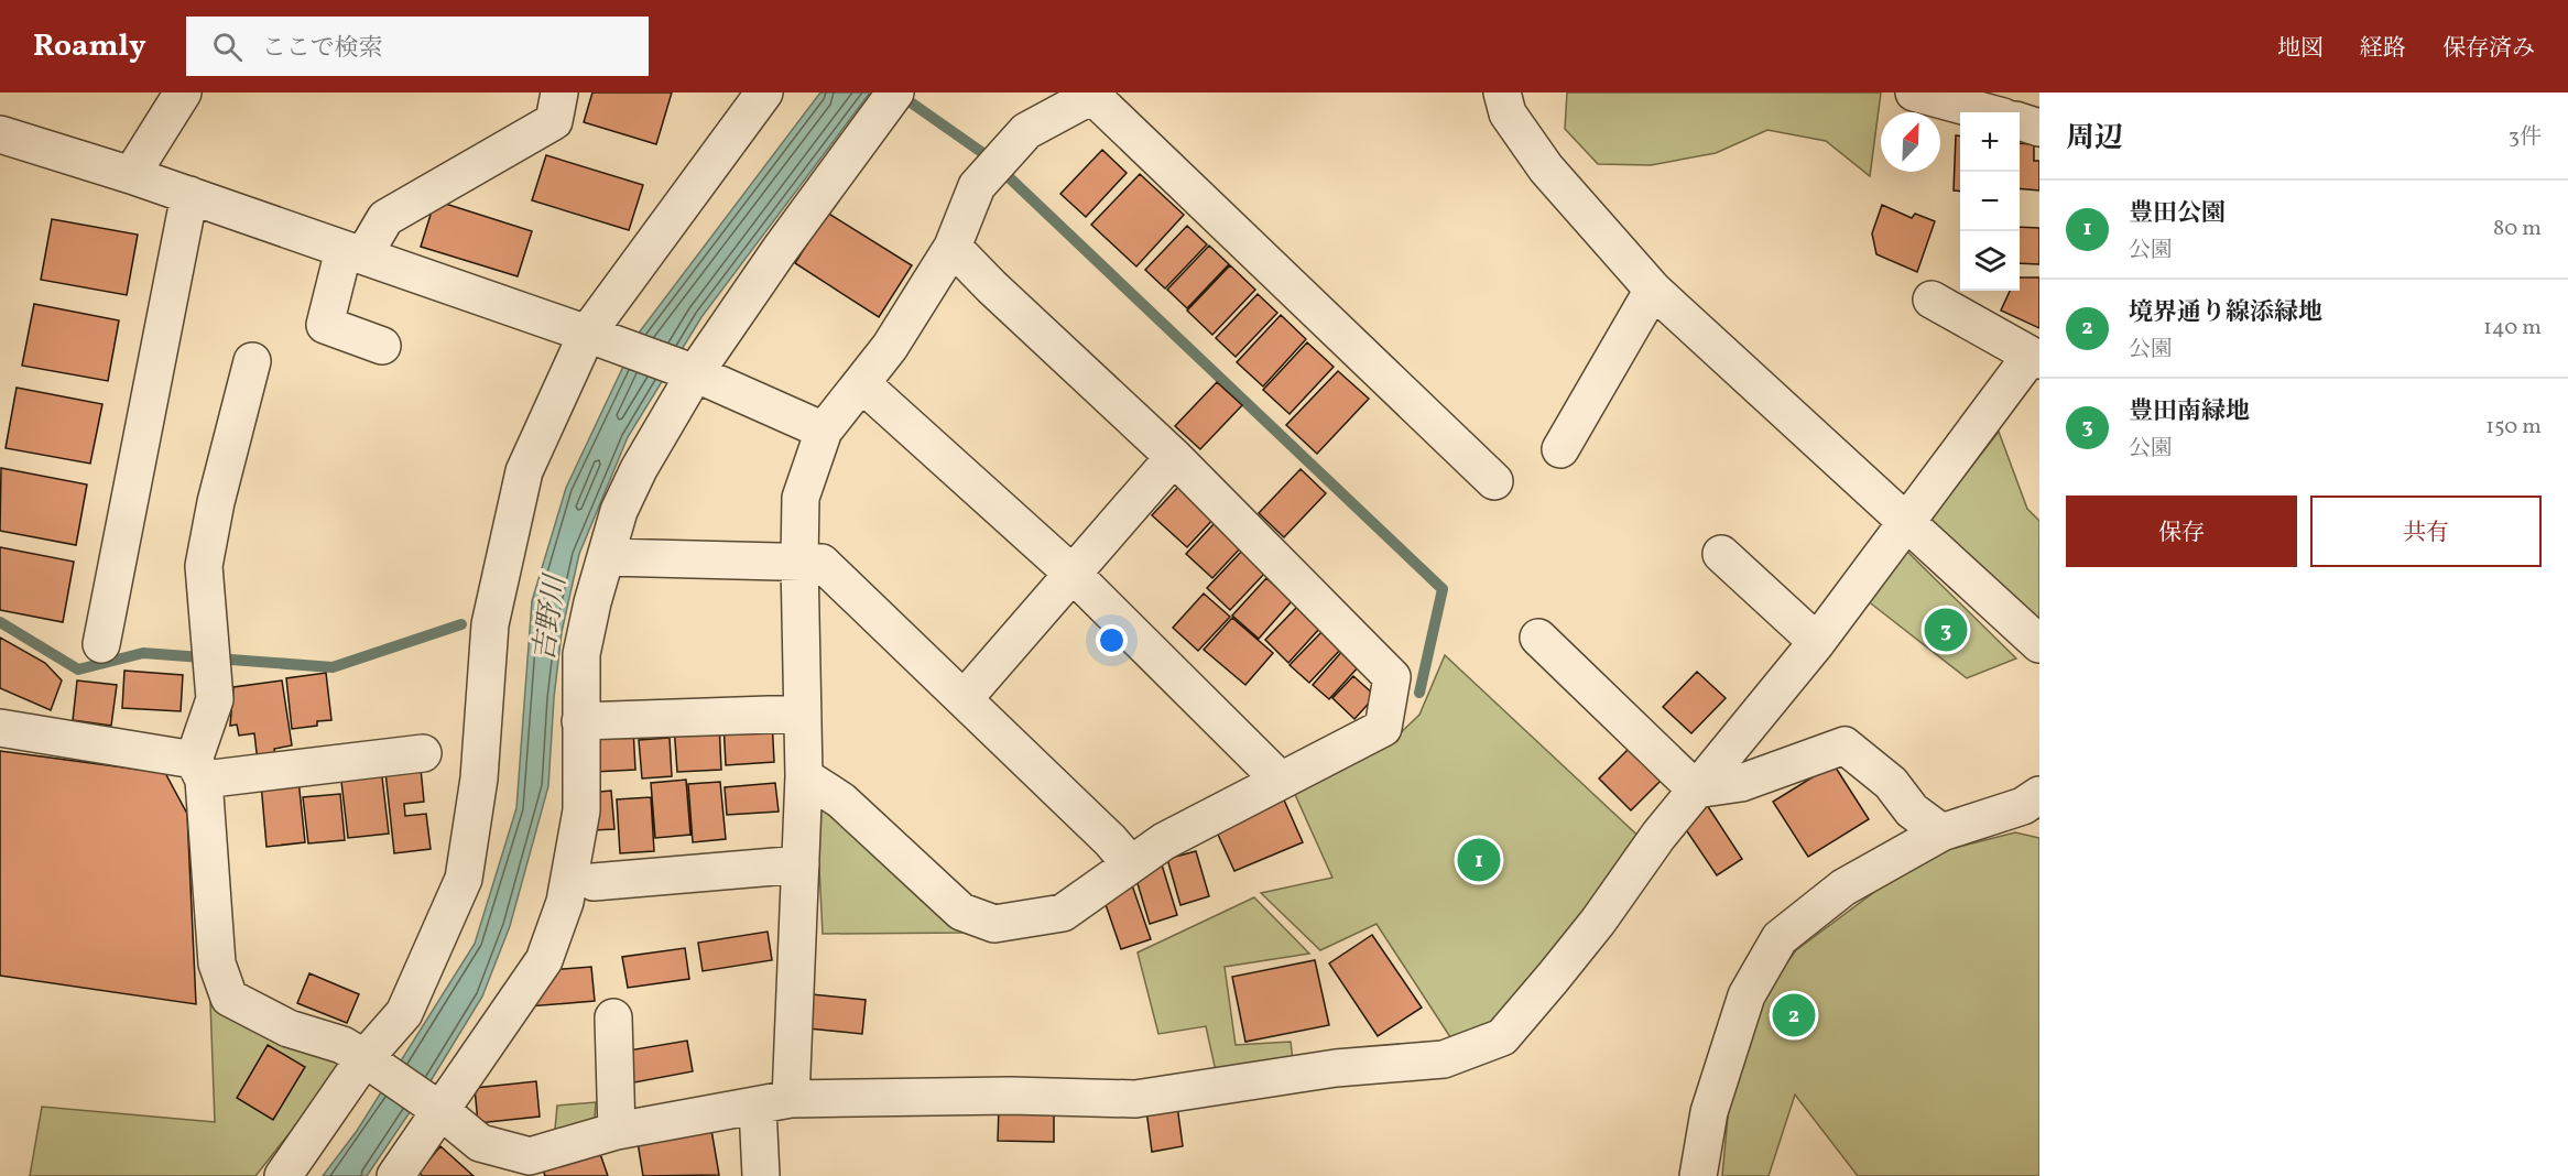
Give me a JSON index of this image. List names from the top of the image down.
{
  "water": ["吉野川"],
  "north": "top right",
  "page": {
    "header": "Roamly",
    "search": "ここで検索",
    "nav": ["地図", "経路", "保存済み"],
    "heading": ["周辺", "3件"],
    "map_buttons": ["+", "−"],
    "list": [
      {
        "mark": "1",
        "name": "豊田公園",
        "note": "公園",
        "value": "80 m"
      },
      {
        "mark": "2",
        "name": "境界通り線添緑地",
        "note": "公園",
        "value": "140 m"
      },
      {
        "mark": "3",
        "name": "豊田南緑地",
        "note": "公園",
        "value": "150 m"
      }
    ],
    "buttons": ["保存", "共有"],
    "pins": ["3", "1", "2"]
  }
}
